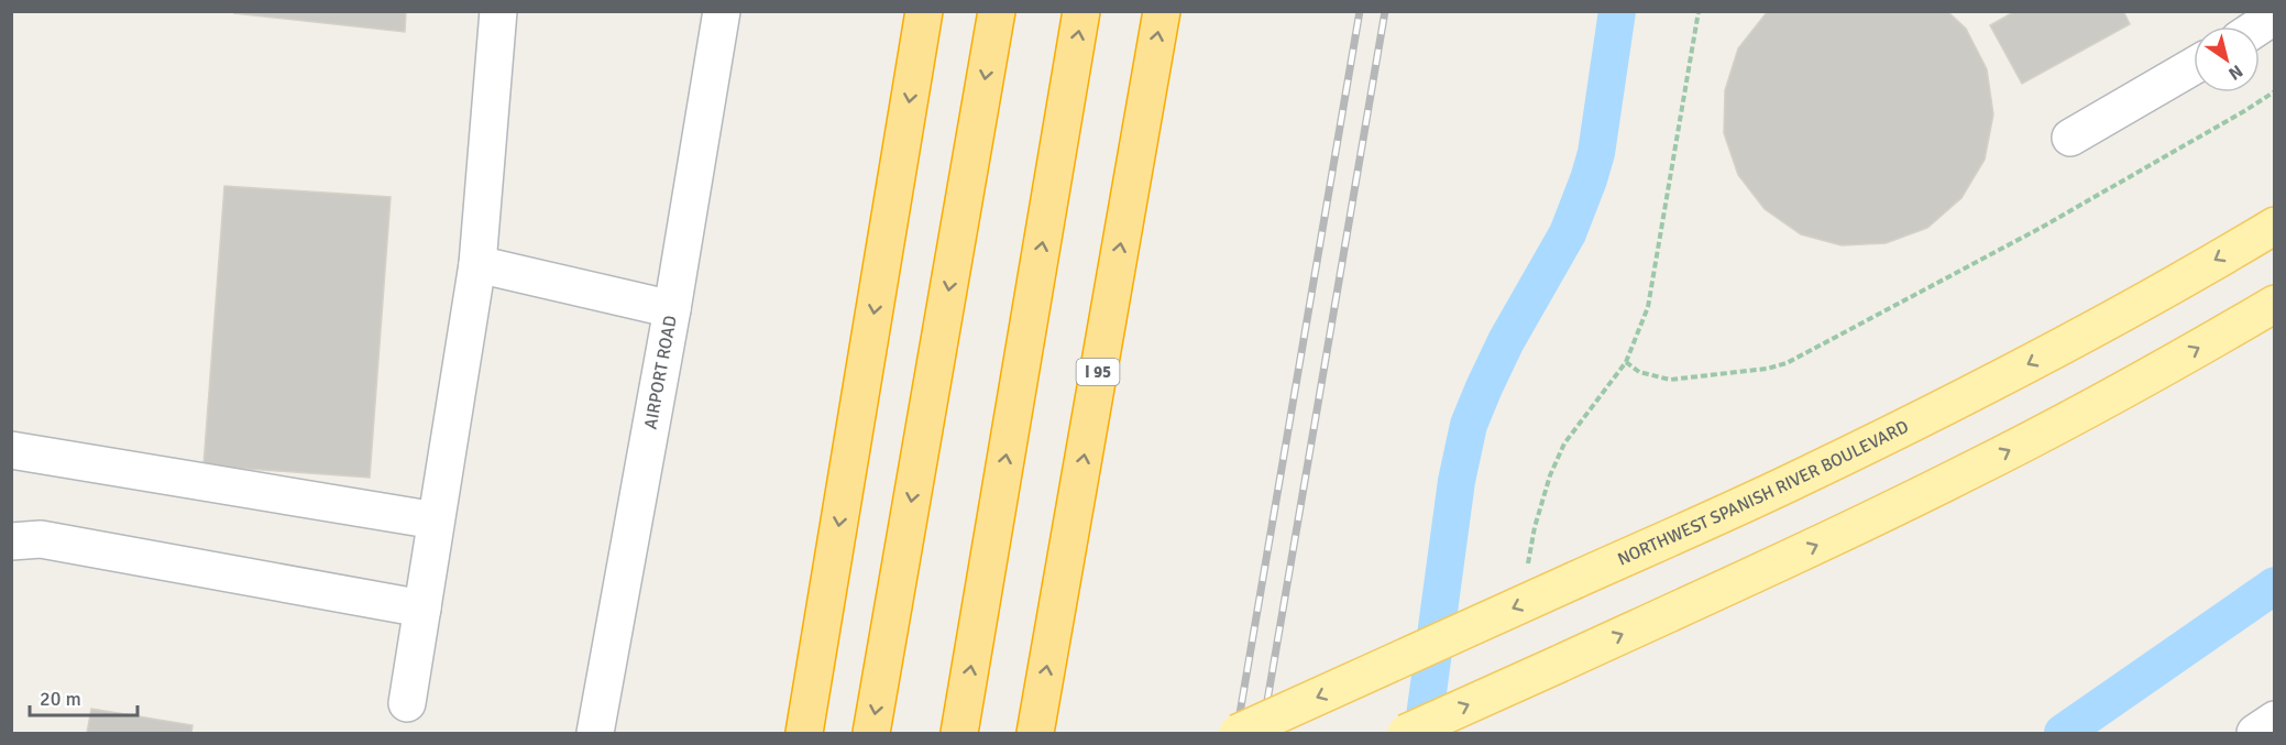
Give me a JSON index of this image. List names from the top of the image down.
{
  "streets": {
    "highway": ["I 95"],
    "main road": ["NORTHWEST SPANISH RIVER BOULEVARD"],
    "street": ["AIRPORT ROAD"]
  },
  "scale_bar": "20 m",
  "north": "bottom right"
}
